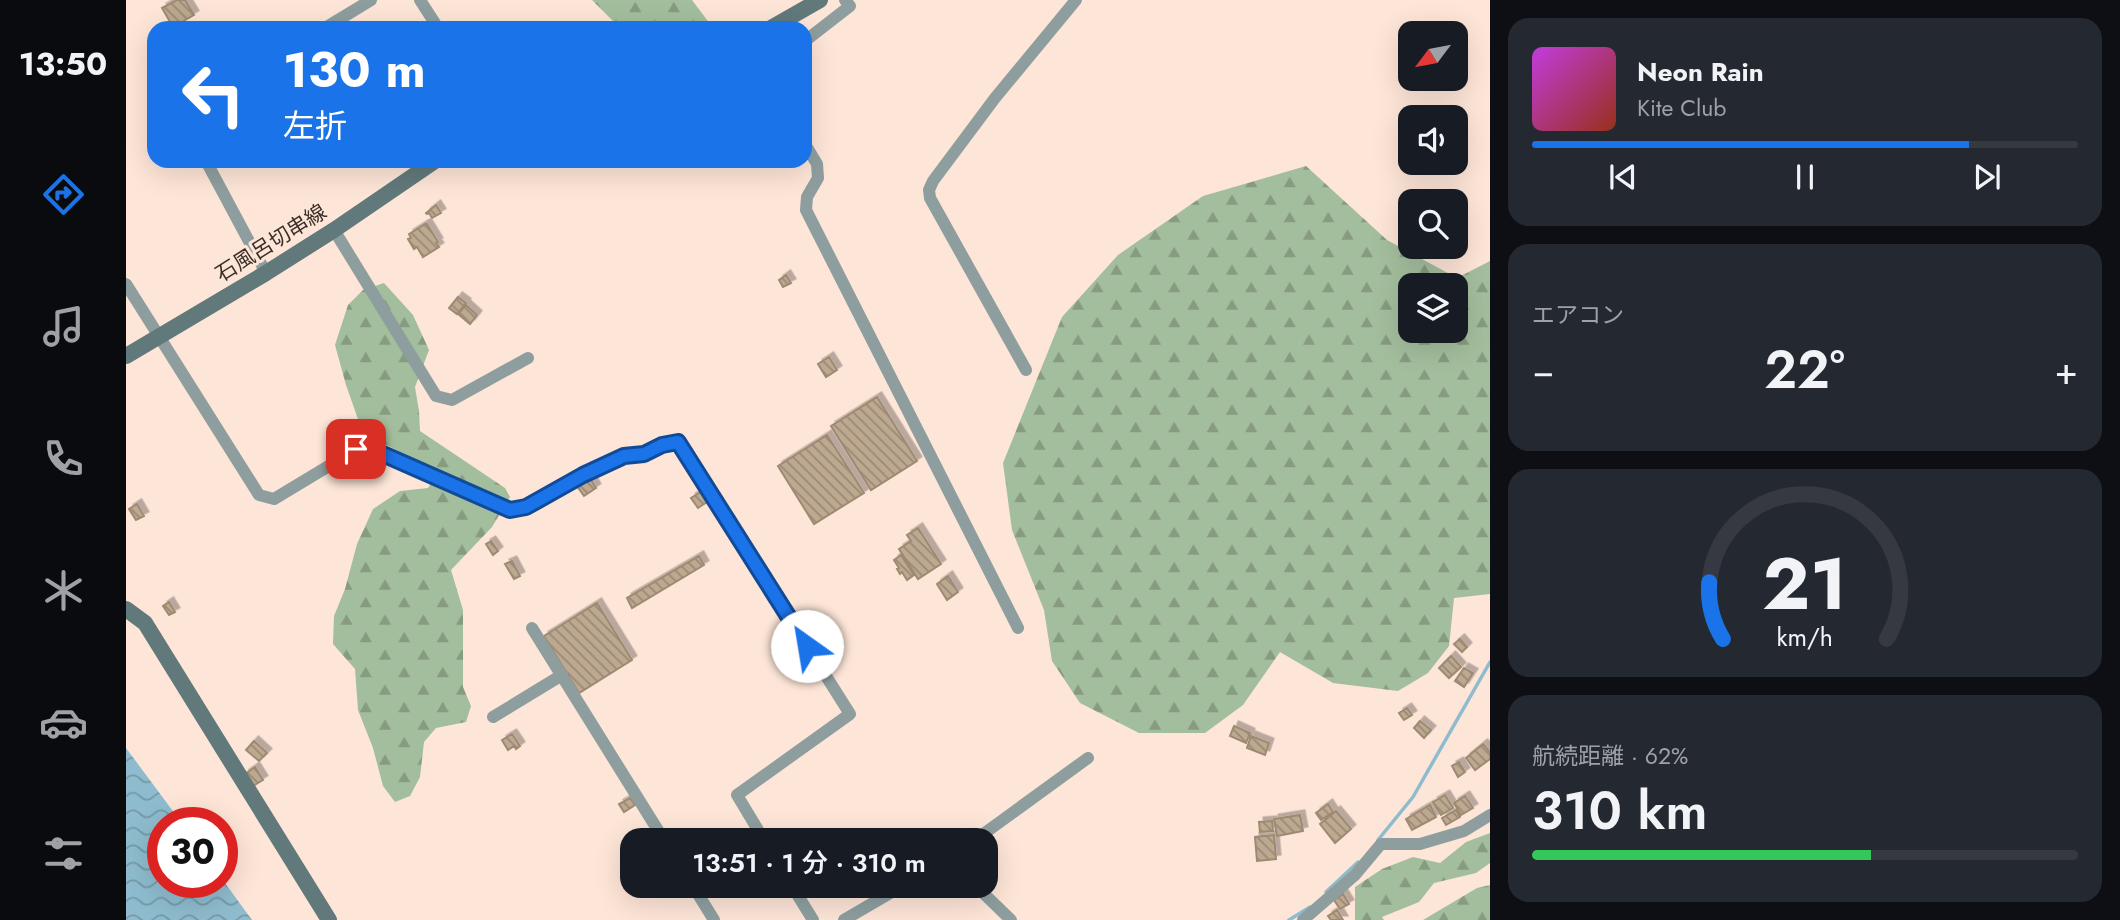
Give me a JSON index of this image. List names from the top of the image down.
{
  "streets": {
    "main road": ["石風呂切串線"]
  },
  "north": "bottom left",
  "page": {
    "tabs": "13:50",
    "turn": ["130 m", "左折"],
    "song": ["Neon Rain", "Kite Club"],
    "tile": [
      "エアコン",
      ["航続距離 · 62%", "310 km"]
    ],
    "heat": ["−", "22°", "+"],
    "limit": "30",
    "trip": "13:51 · 1 分 · 310 m",
    "gauge": ["21", "km/h"]
  }
}
